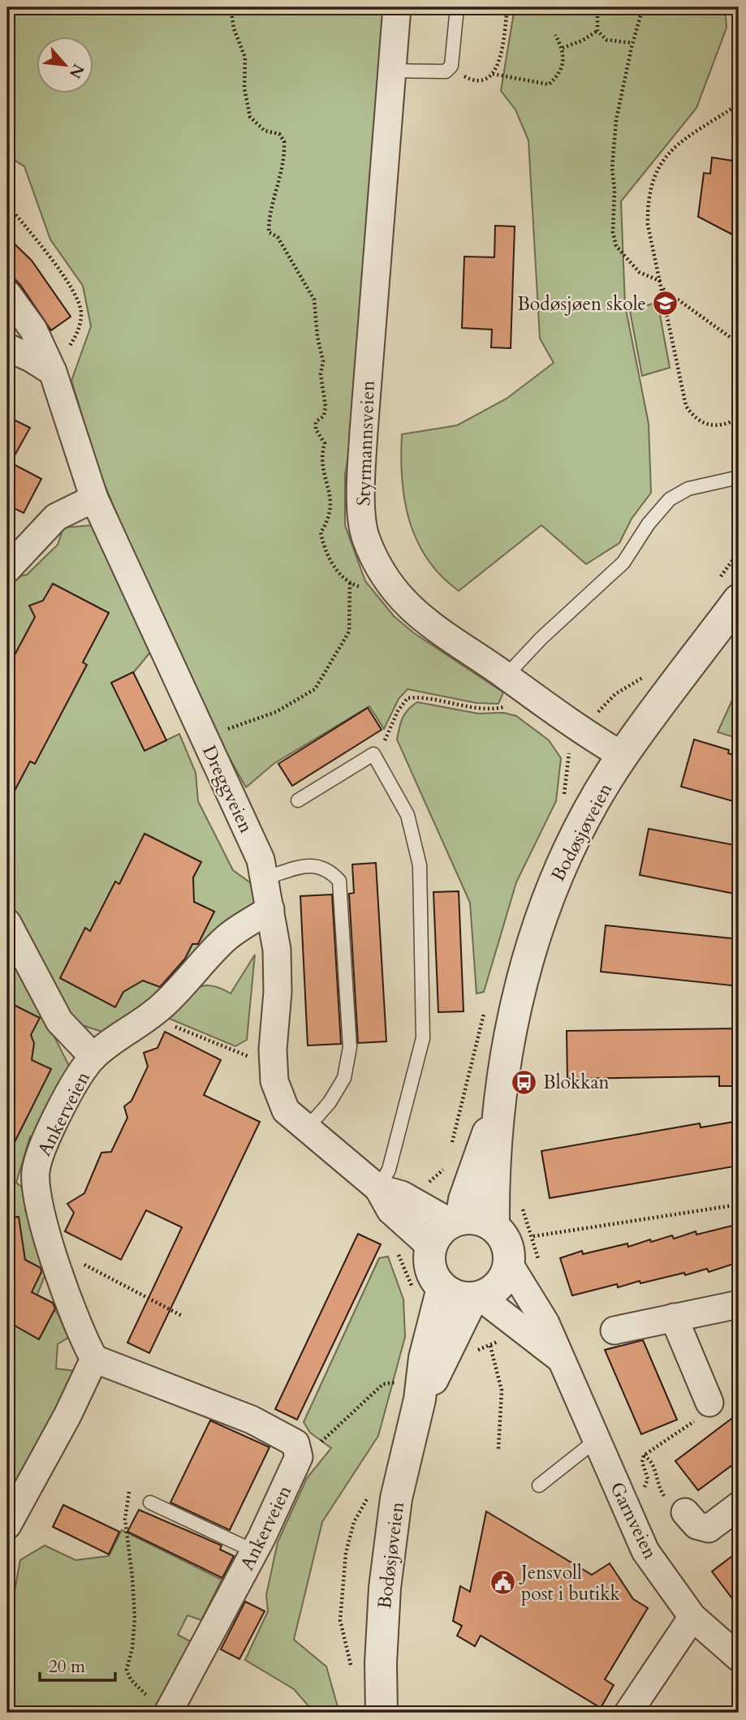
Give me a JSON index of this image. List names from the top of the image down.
{
  "streets": {
    "street": [
      "Styrmannsveien",
      "Dreggveien",
      "Bodøsjøveien",
      "Ankerveien",
      "Garnveien"
    ]
  },
  "crossings": [
    ["Styrmannsveien", "Bodøsjøveien"],
    ["Dreggveien", "Bodøsjøveien"],
    ["Dreggveien", "Ankerveien"],
    ["Dreggveien", "Garnveien"],
    ["Bodøsjøveien", "Garnveien"]
  ],
  "places": {
    "school or university": ["Bodøsjøen skole"],
    "bus stop": ["Blokkan"],
    "public building": ["Jensvoll post i butikk"]
  },
  "scale_bar": "20 m",
  "north": "bottom right"
}
